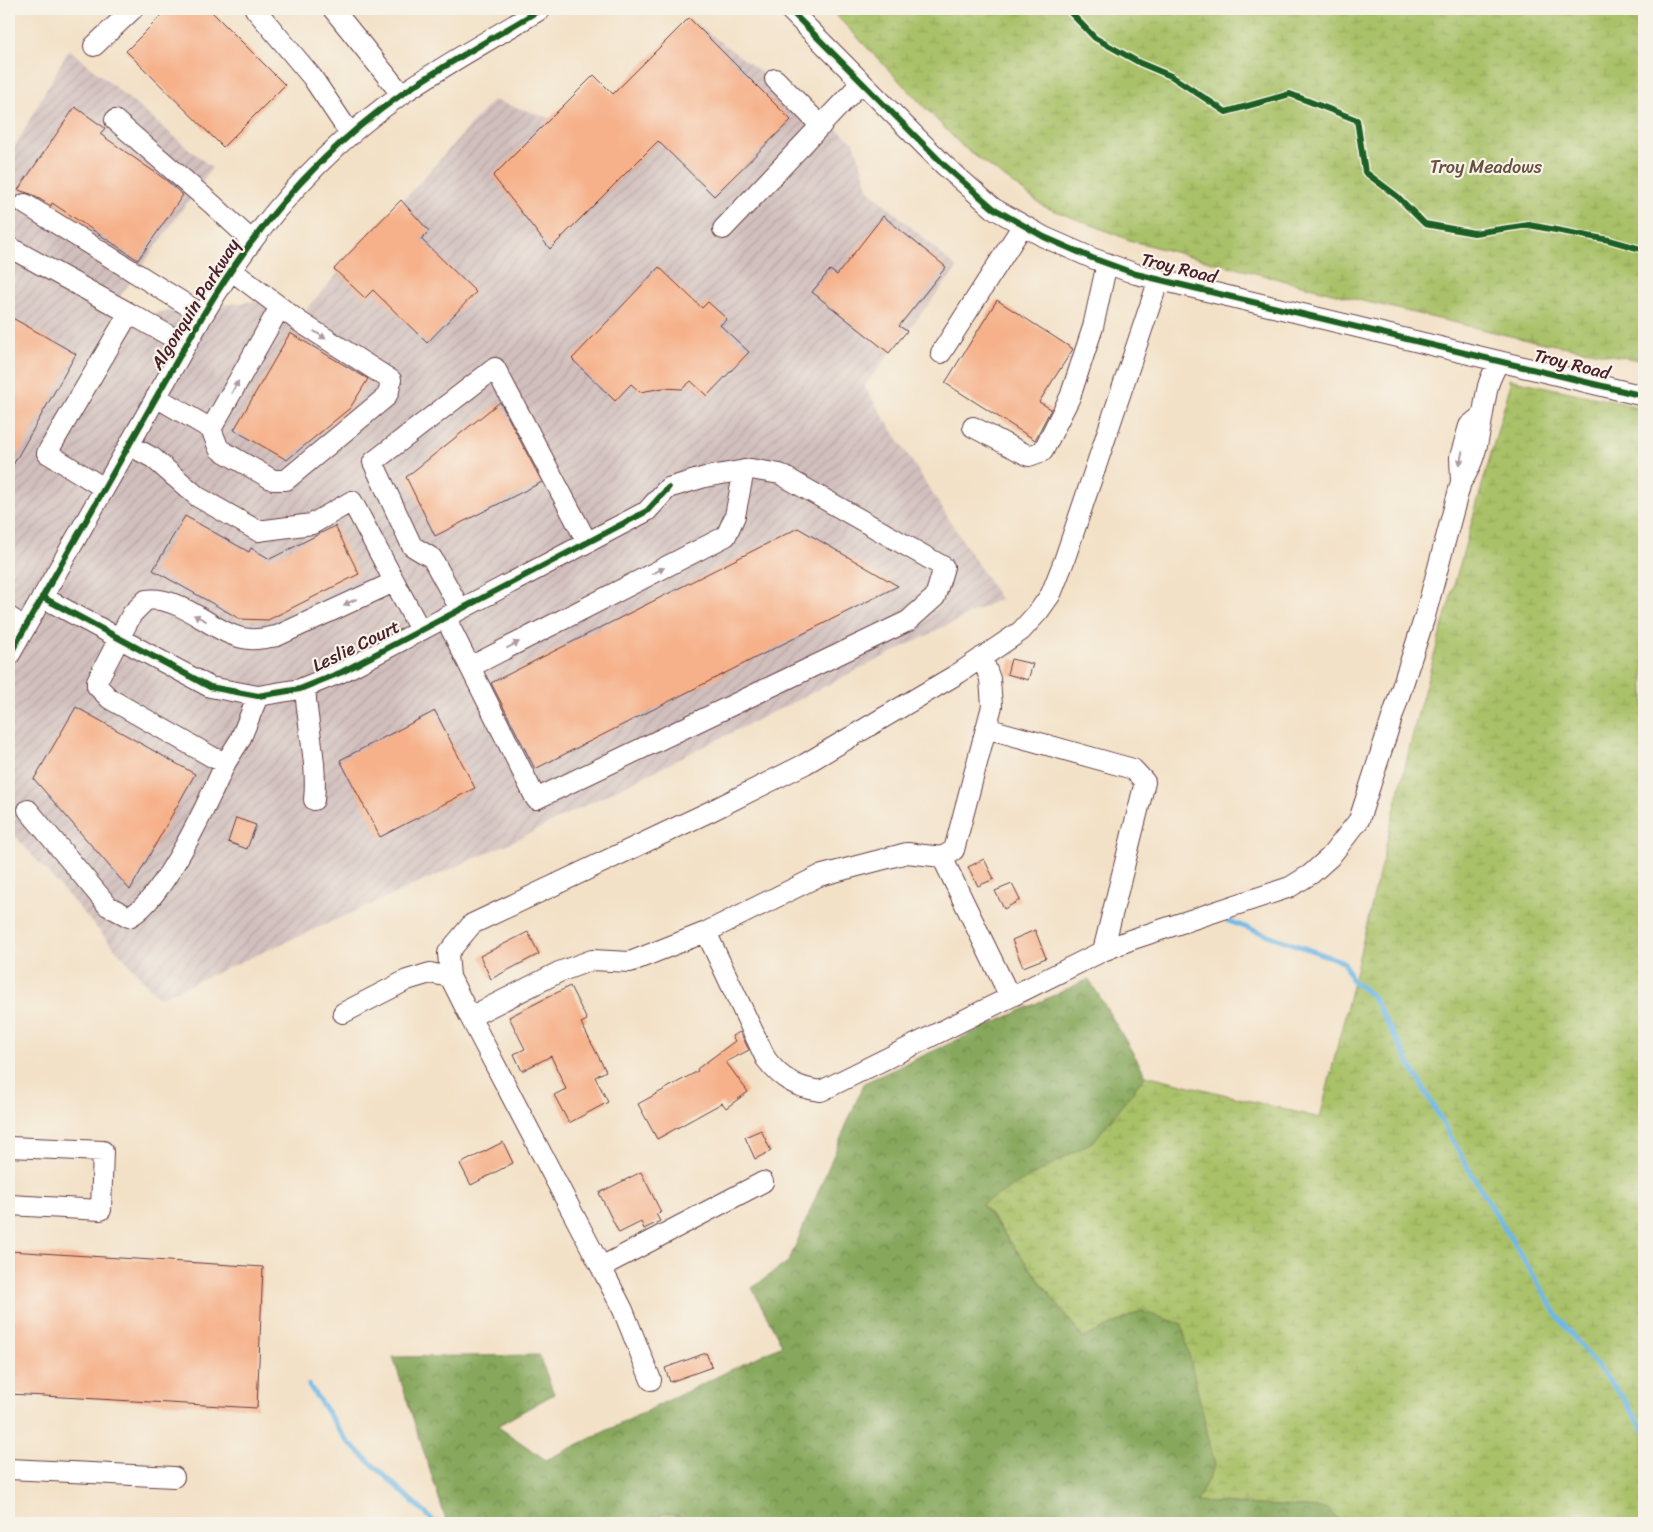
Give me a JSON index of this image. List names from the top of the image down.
{
  "streets": {
    "street": ["Troy Road", "Algonquin Parkway", "Leslie Court"]
  },
  "crossings": [
    ["Algonquin Parkway", "Leslie Court"]
  ],
  "parks": ["Troy Meadows"]
}
